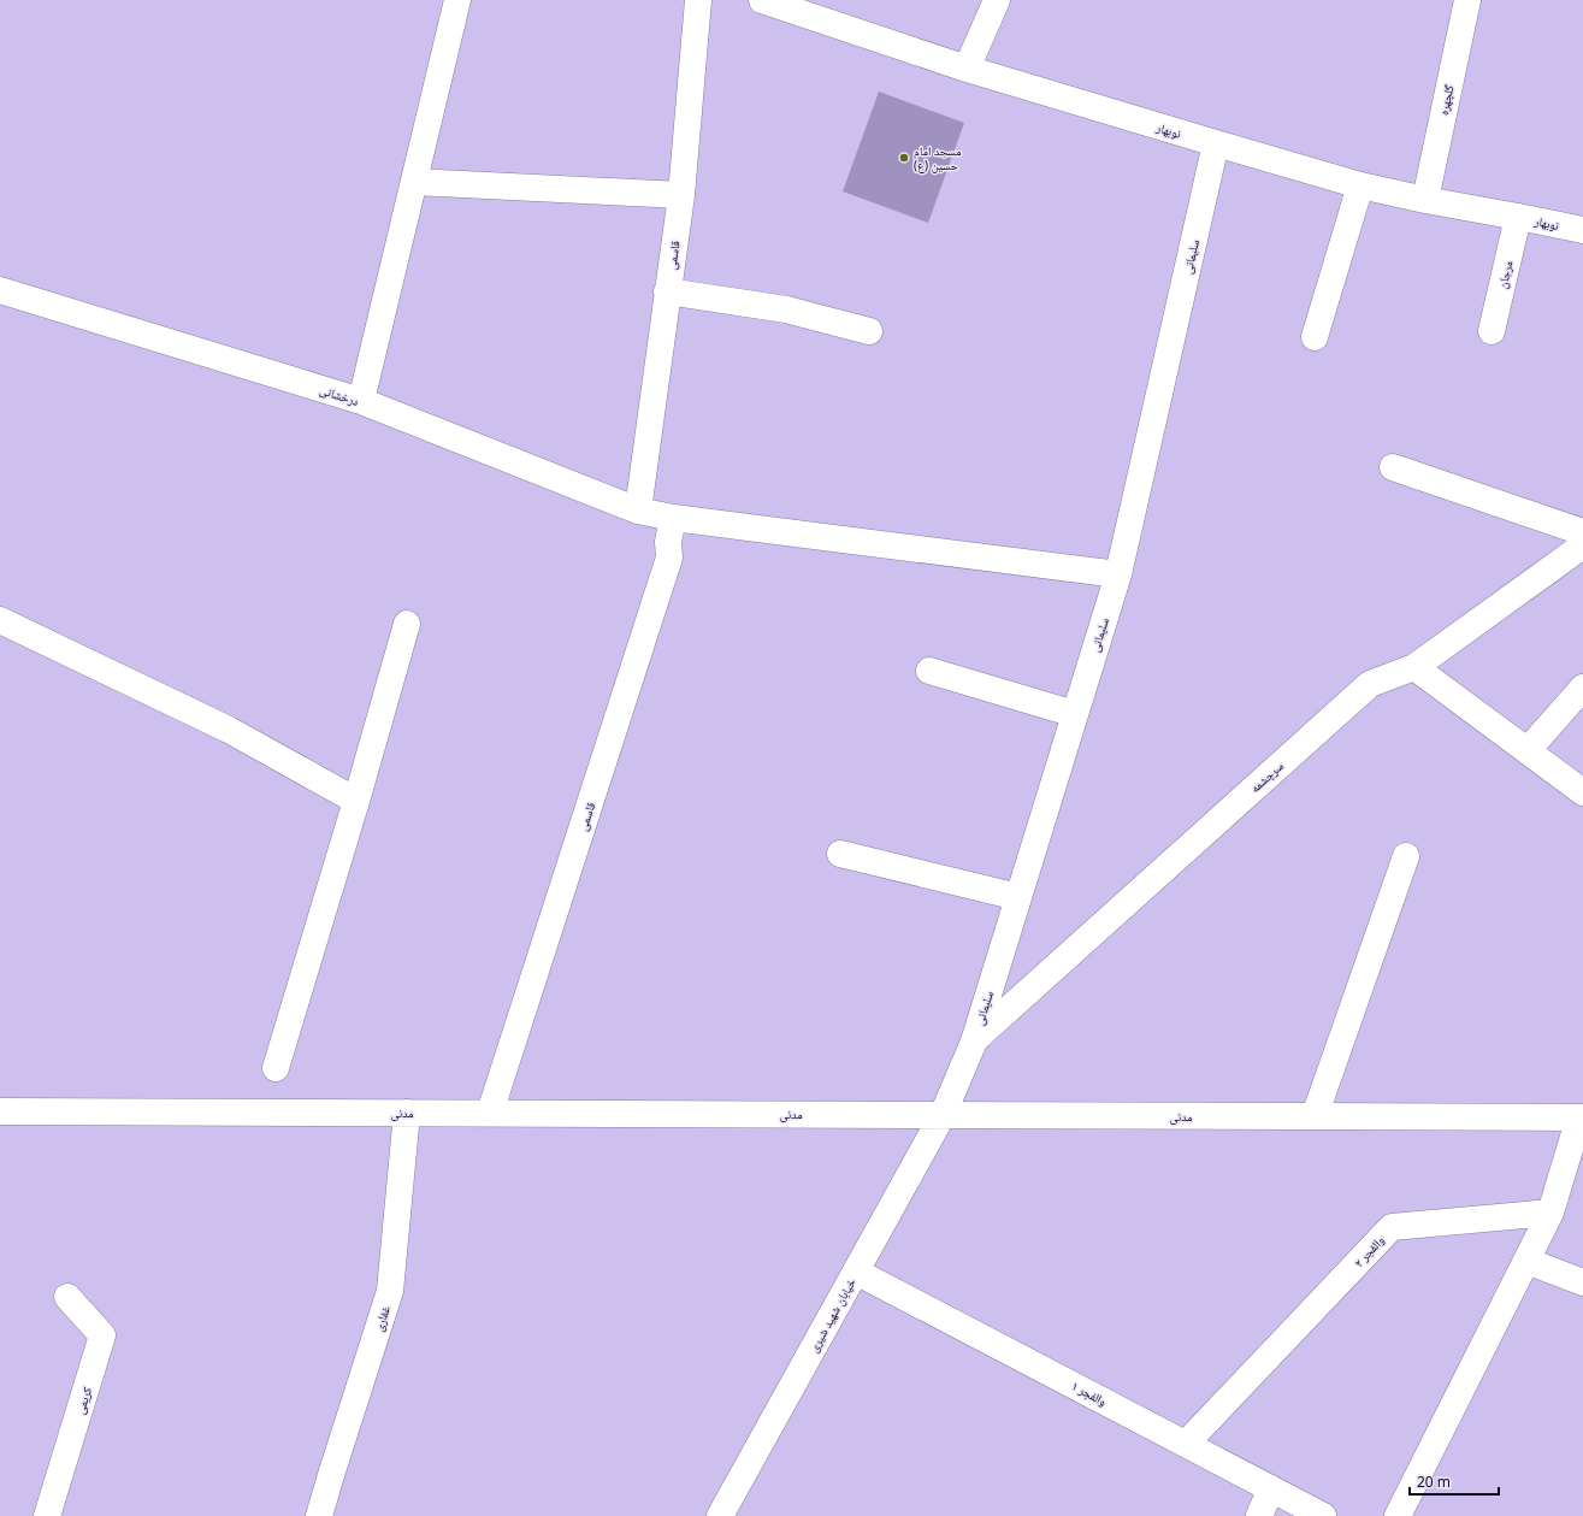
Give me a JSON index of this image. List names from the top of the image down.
{
  "streets": {
    "street": [
      "گلچهره",
      "نوبهار",
      "قاسمی",
      "سلیمانی",
      "مرجان",
      "درخشانی",
      "سرچشمه",
      "مدنی",
      "والفجر ۲",
      "خیابان شهید شیری",
      "غفاری",
      "والفجر ۱",
      "کریمی"
    ]
  },
  "crossings": [
    ["گلچهره", "نوبهار"],
    ["نوبهار", "سلیمانی"],
    ["نوبهار", "مرجان"],
    ["قاسمی", "درخشانی"],
    ["قاسمی", "مدنی"],
    ["سلیمانی", "درخشانی"],
    ["سلیمانی", "سرچشمه"],
    ["سلیمانی", "مدنی"],
    ["سلیمانی", "خیابان شهید شیری"],
    ["مدنی", "خیابان شهید شیری"],
    ["مدنی", "غفاری"],
    ["والفجر ۲", "والفجر ۱"],
    ["خیابان شهید شیری", "والفجر ۱"]
  ],
  "places": ["مسجد امام حسین (ع)"],
  "scale_bar": "20 m"
}
